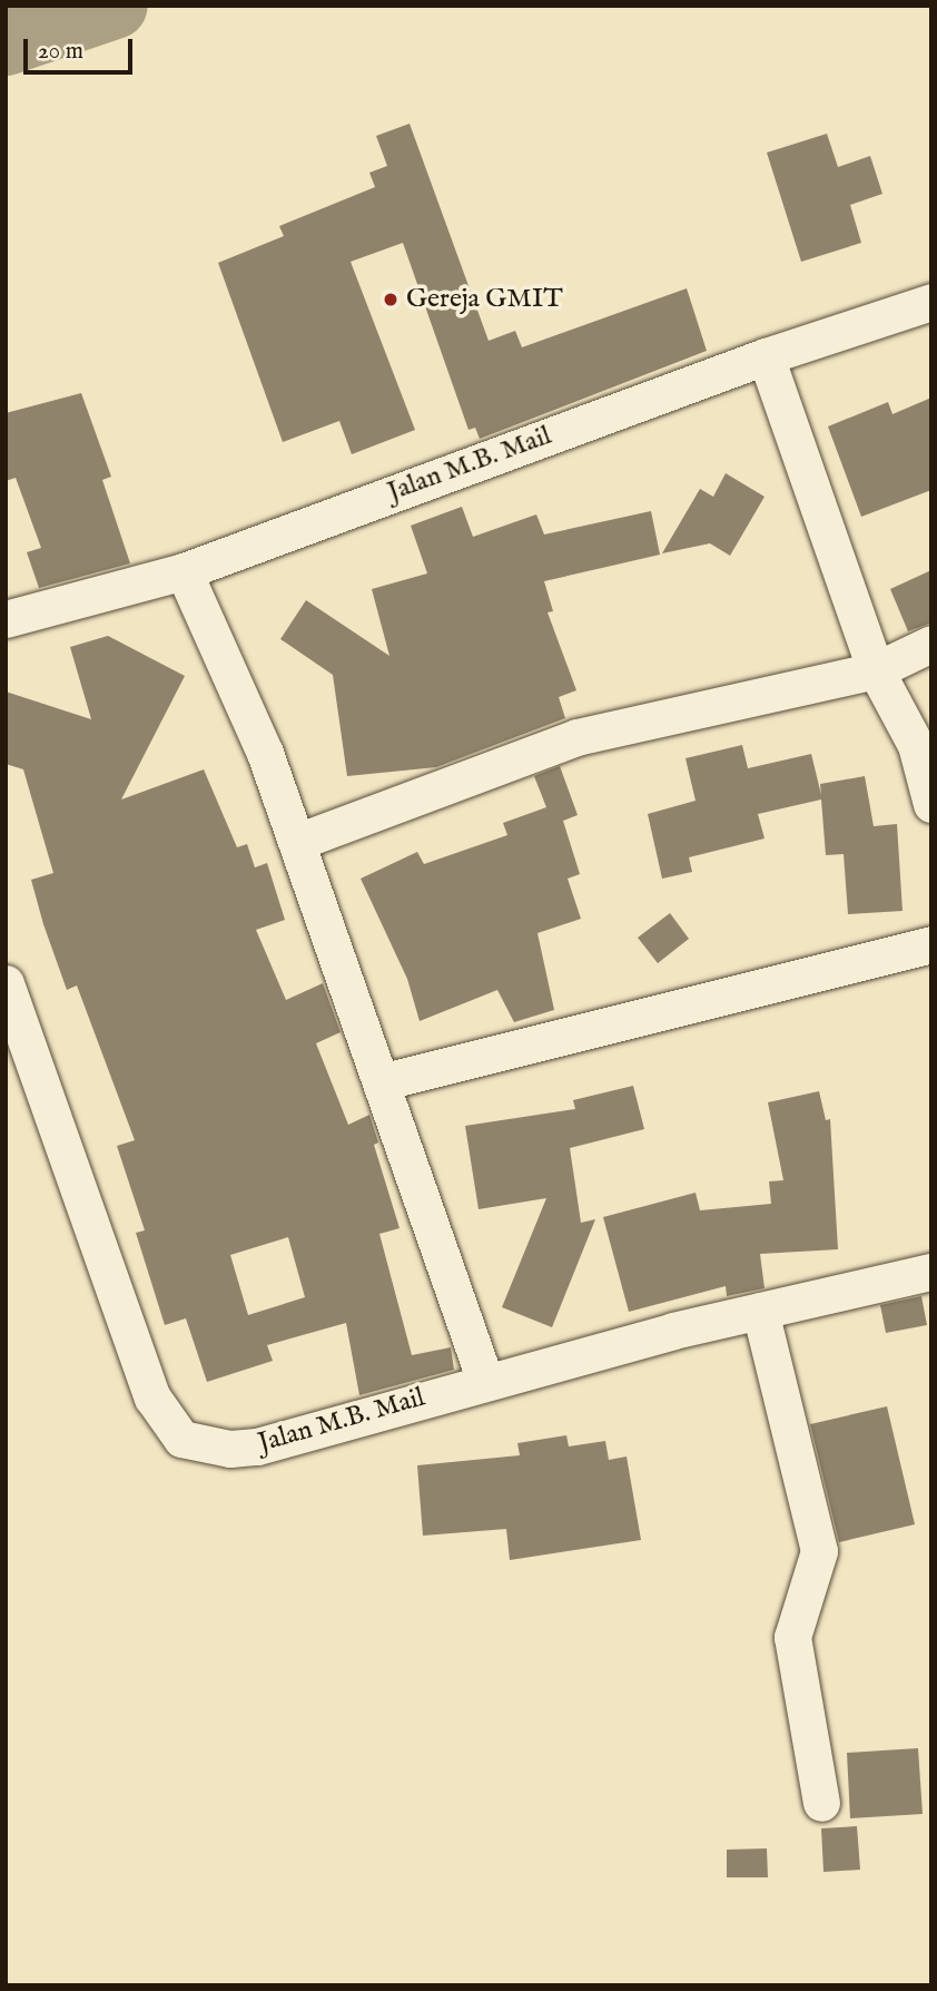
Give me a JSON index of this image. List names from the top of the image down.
{
  "streets": {
    "street": ["Jalan M.B. Mail"]
  },
  "places": ["Gereja GMIT"],
  "scale_bar": "20 m"
}
